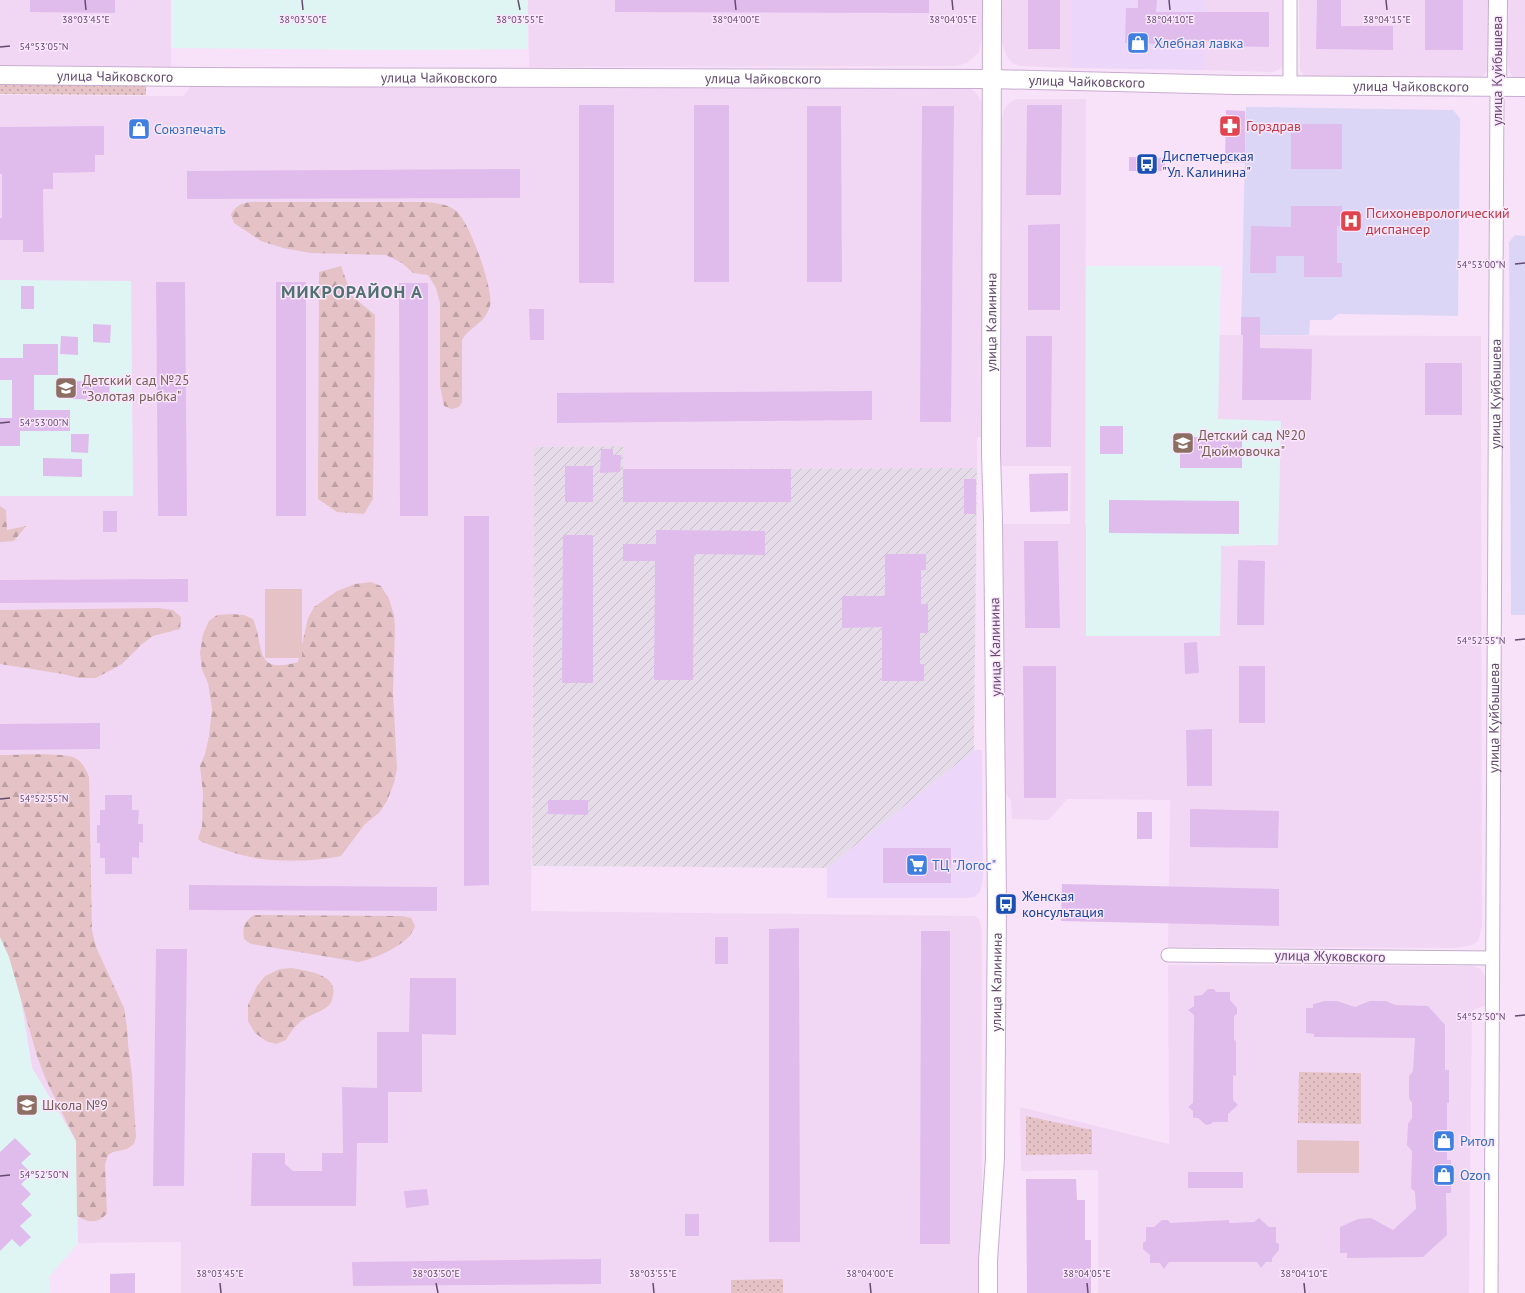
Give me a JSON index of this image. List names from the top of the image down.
{
  "streets": {
    "main road": ["улица Куйбышева", "улица Чайковского", "улица Калинина"],
    "street": ["улица Жуковского"]
  },
  "crossings": [
    ["улица Куйбышева", "улица Чайковского"],
    ["улица Куйбышева", "улица Жуковского"],
    ["улица Чайковского", "улица Калинина"]
  ],
  "districts": ["МИКРОРАЙОН А"],
  "places": {
    "shop": [
      "Хлебная лавка",
      "Союзпечать",
      "Ритол",
      "Ozon"
    ],
    "pharmacy": ["Горздрав"],
    "bus stop": ["Диспетчерская \"Ул. Калинина\"", "Женская консультация"],
    "hospital": ["Психоневрологический диспансер"],
    "school or university": ["Детский сад №25 \"Золотая рыбка\"", "Детский сад №20 \"Дюймовочка\"", "Школа №9"],
    "supermarket": ["ТЦ \"Логос\""]
  },
  "coordinates": [
    "38°03'45\"E",
    "38°03'50\"E",
    "38°03'55\"E",
    "38°04'00\"E",
    "38°04'05\"E",
    "38°04'10\"E",
    "38°04'15\"E",
    "54°53'05\"N",
    "54°53'00\"N",
    "54°52'55\"N",
    "54°52'50\"N"
  ]
}
